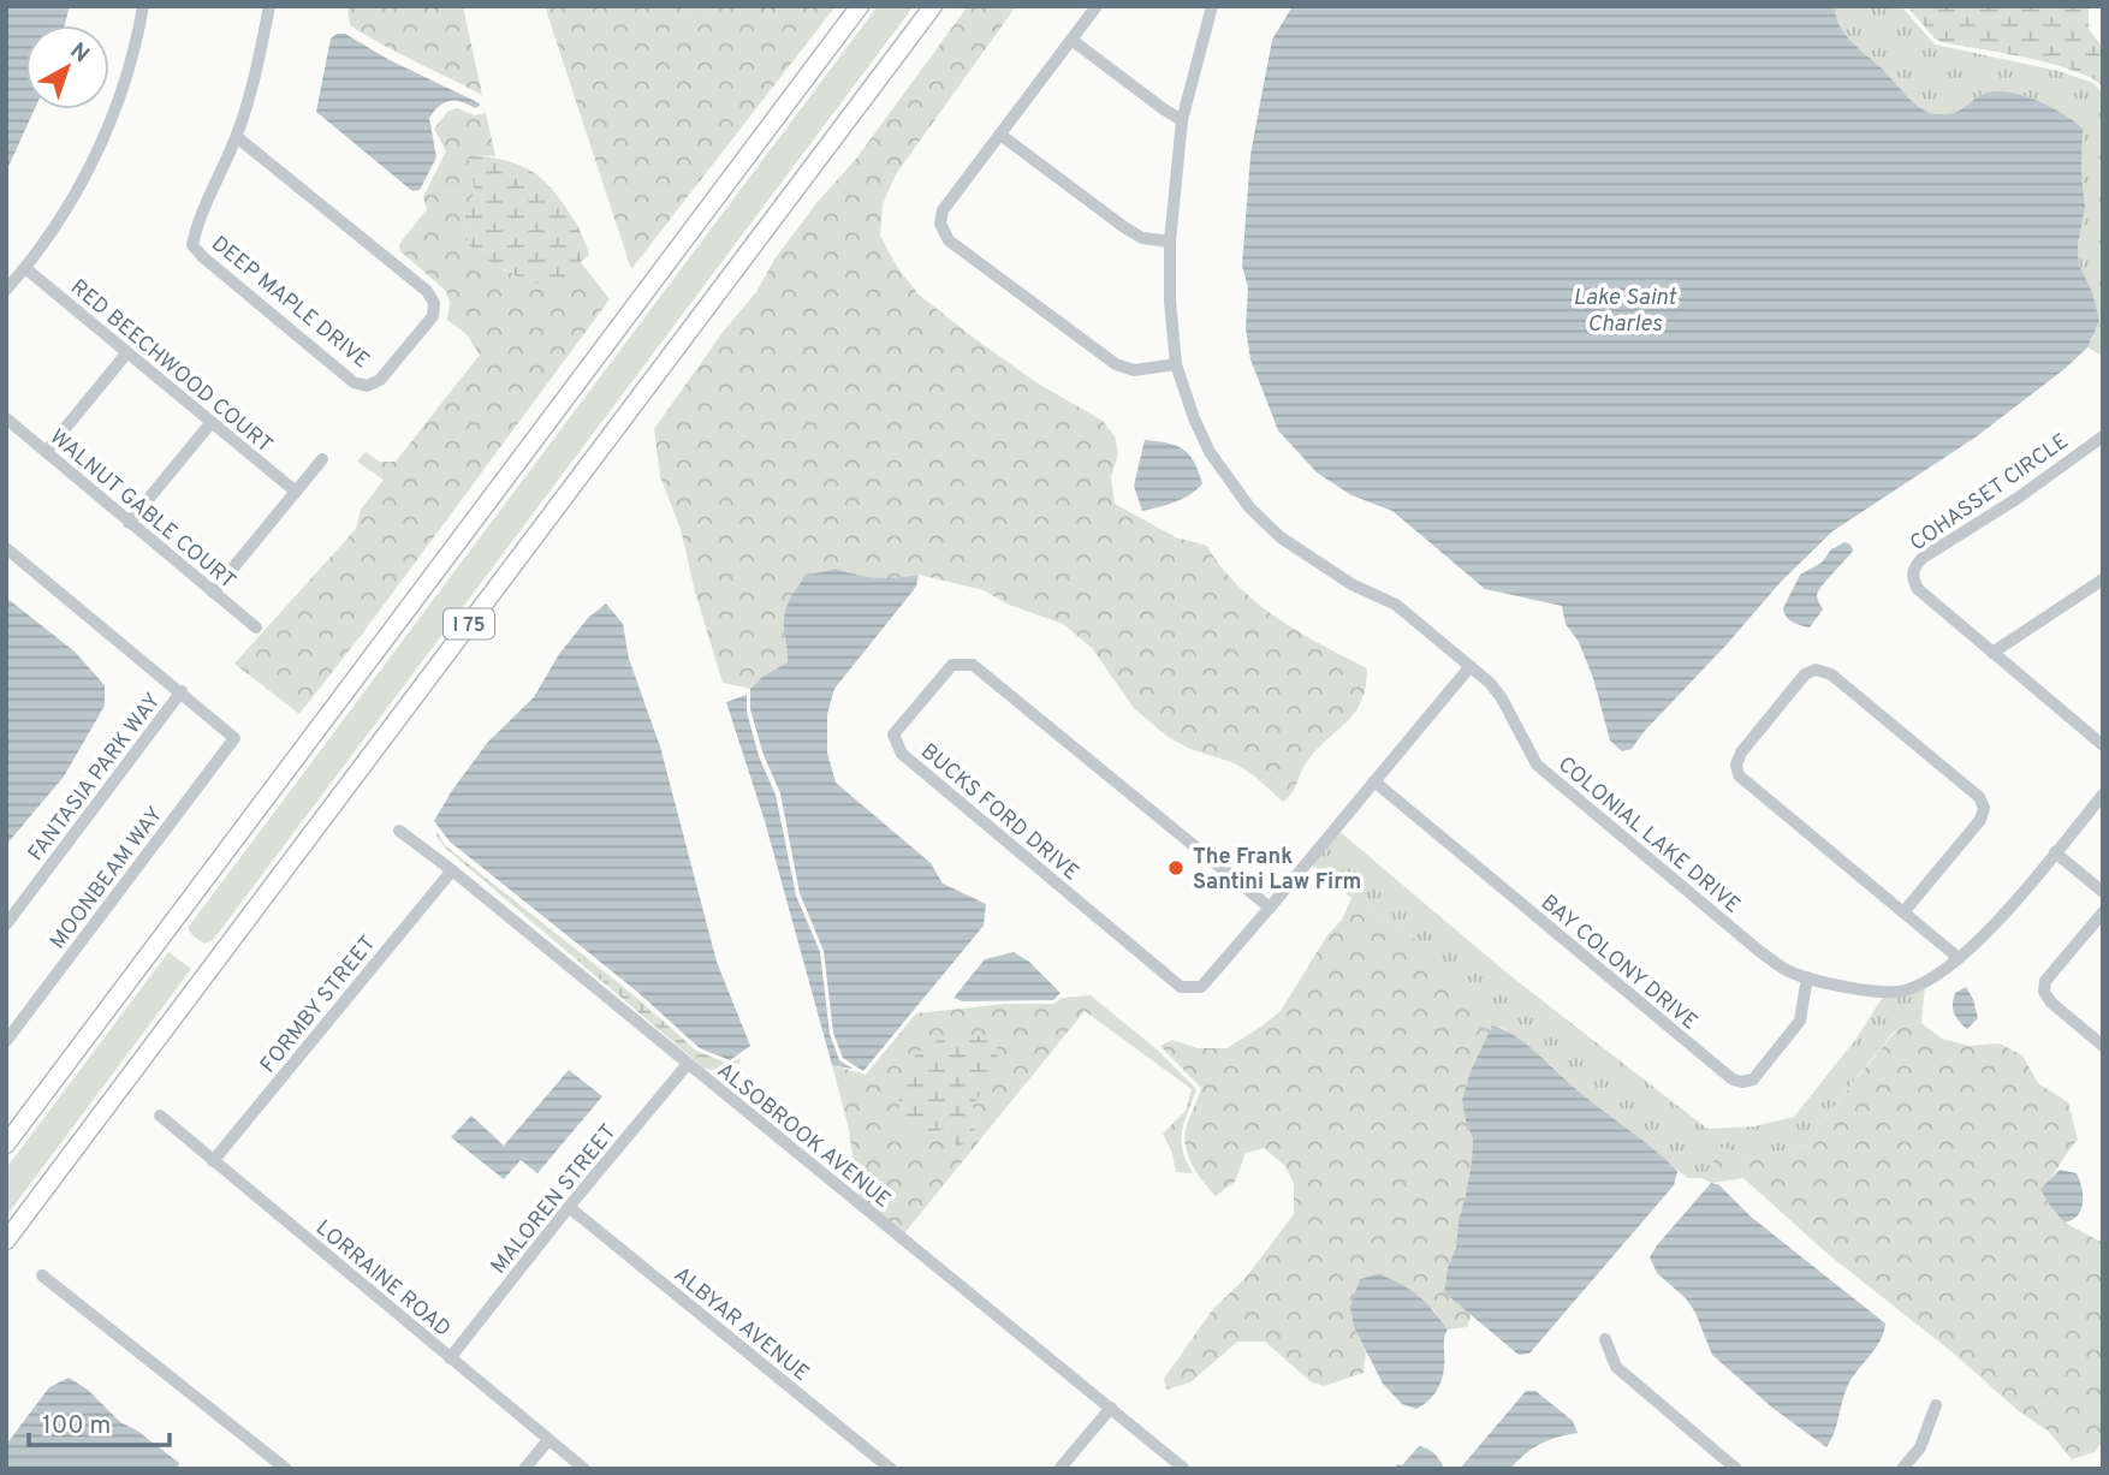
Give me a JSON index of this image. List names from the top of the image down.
{
  "streets": {
    "highway": ["I 75"],
    "street": [
      "DEEP MAPLE DRIVE",
      "RED BEECHWOOD COURT",
      "COHASSET CIRCLE",
      "WALNUT GABLE COURT",
      "FANTASIA PARK WAY",
      "BUCKS FORD DRIVE",
      "COLONIAL LAKE DRIVE",
      "MOONBEAM WAY",
      "BAY COLONY DRIVE",
      "FORMBY STREET",
      "ALSOBROOK AVENUE",
      "MALOREN STREET",
      "LORRAINE ROAD",
      "ALBYAR AVENUE"
    ]
  },
  "crossings": [
    ["FANTASIA PARK WAY", "MOONBEAM WAY"],
    ["BUCKS FORD DRIVE", "COLONIAL LAKE DRIVE"],
    ["BUCKS FORD DRIVE", "BAY COLONY DRIVE"],
    ["COLONIAL LAKE DRIVE", "BAY COLONY DRIVE"],
    ["FORMBY STREET", "ALSOBROOK AVENUE"],
    ["FORMBY STREET", "LORRAINE ROAD"],
    ["ALSOBROOK AVENUE", "MALOREN STREET"],
    ["MALOREN STREET", "LORRAINE ROAD"],
    ["MALOREN STREET", "ALBYAR AVENUE"]
  ],
  "water": ["Lake Saint Charles"],
  "places": ["The Frank Santini Law Firm"],
  "scale_bar": "100 m",
  "north": "top right"
}
